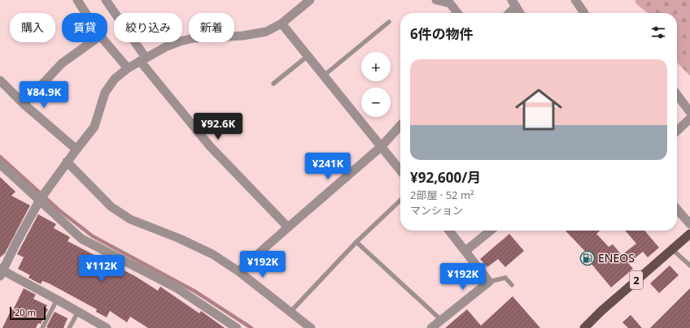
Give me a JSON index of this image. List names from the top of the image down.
{
  "streets": {
    "main road": ["2"]
  },
  "places": {
    "fuel station": ["ENEOS"]
  },
  "scale_bar": "20 m",
  "page": {
    "chip": [
      "購入",
      "賃貸",
      "絞り込み",
      "新着"
    ],
    "heading": "6件の物件",
    "map_buttons": ["+", "−"],
    "list": [
      {
        "name": "¥92,600/月",
        "note": "2部屋 · 52 m² · マンション"
      }
    ],
    "price": [
      "¥84.9K",
      "¥92.6K",
      "¥241K",
      "¥192K",
      "¥112K",
      "¥192K"
    ],
    "scale": "20 m"
  }
}
